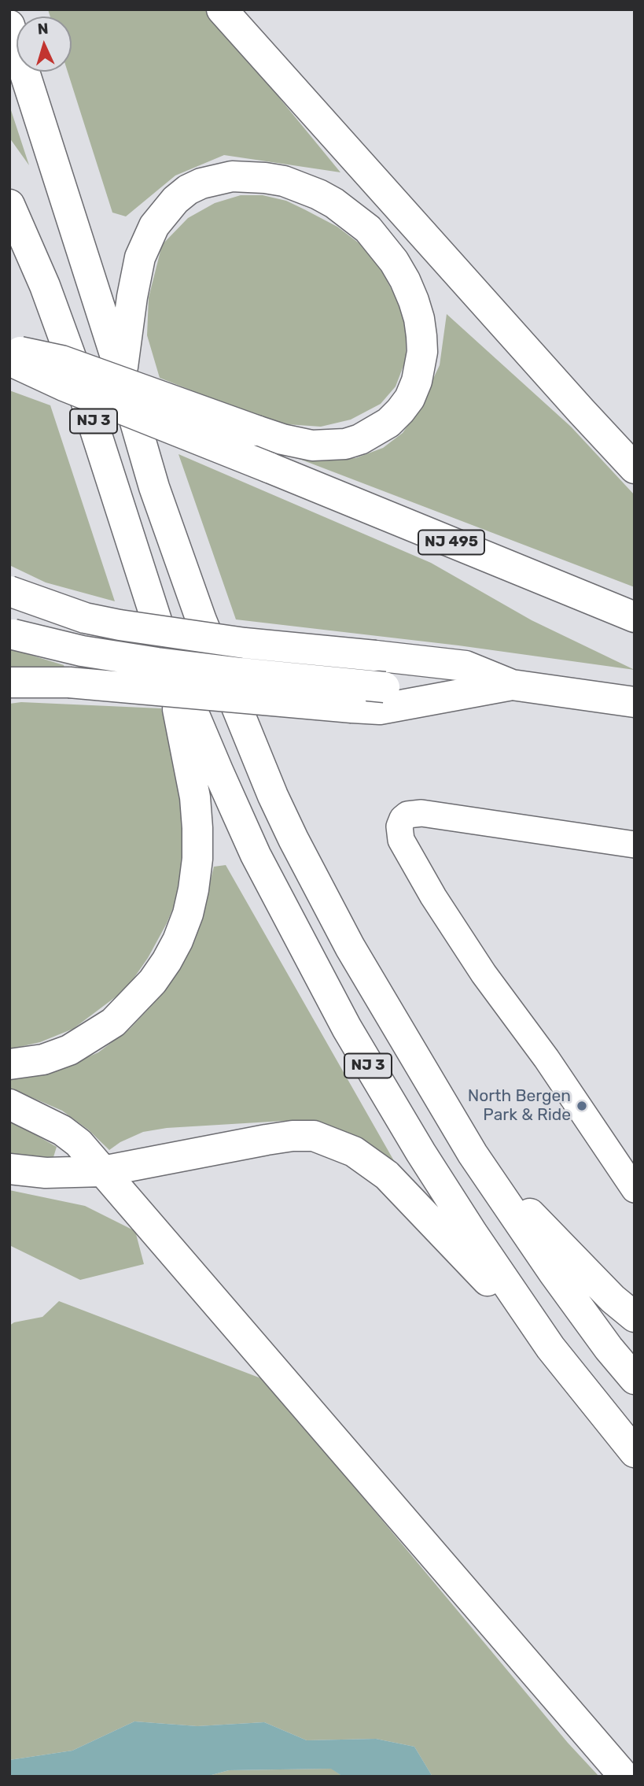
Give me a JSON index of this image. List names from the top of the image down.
{
  "streets": {
    "highway": ["NJ 3", "NJ 495"]
  },
  "places": ["North Bergen Park & Ride"],
  "north": "top"
}
